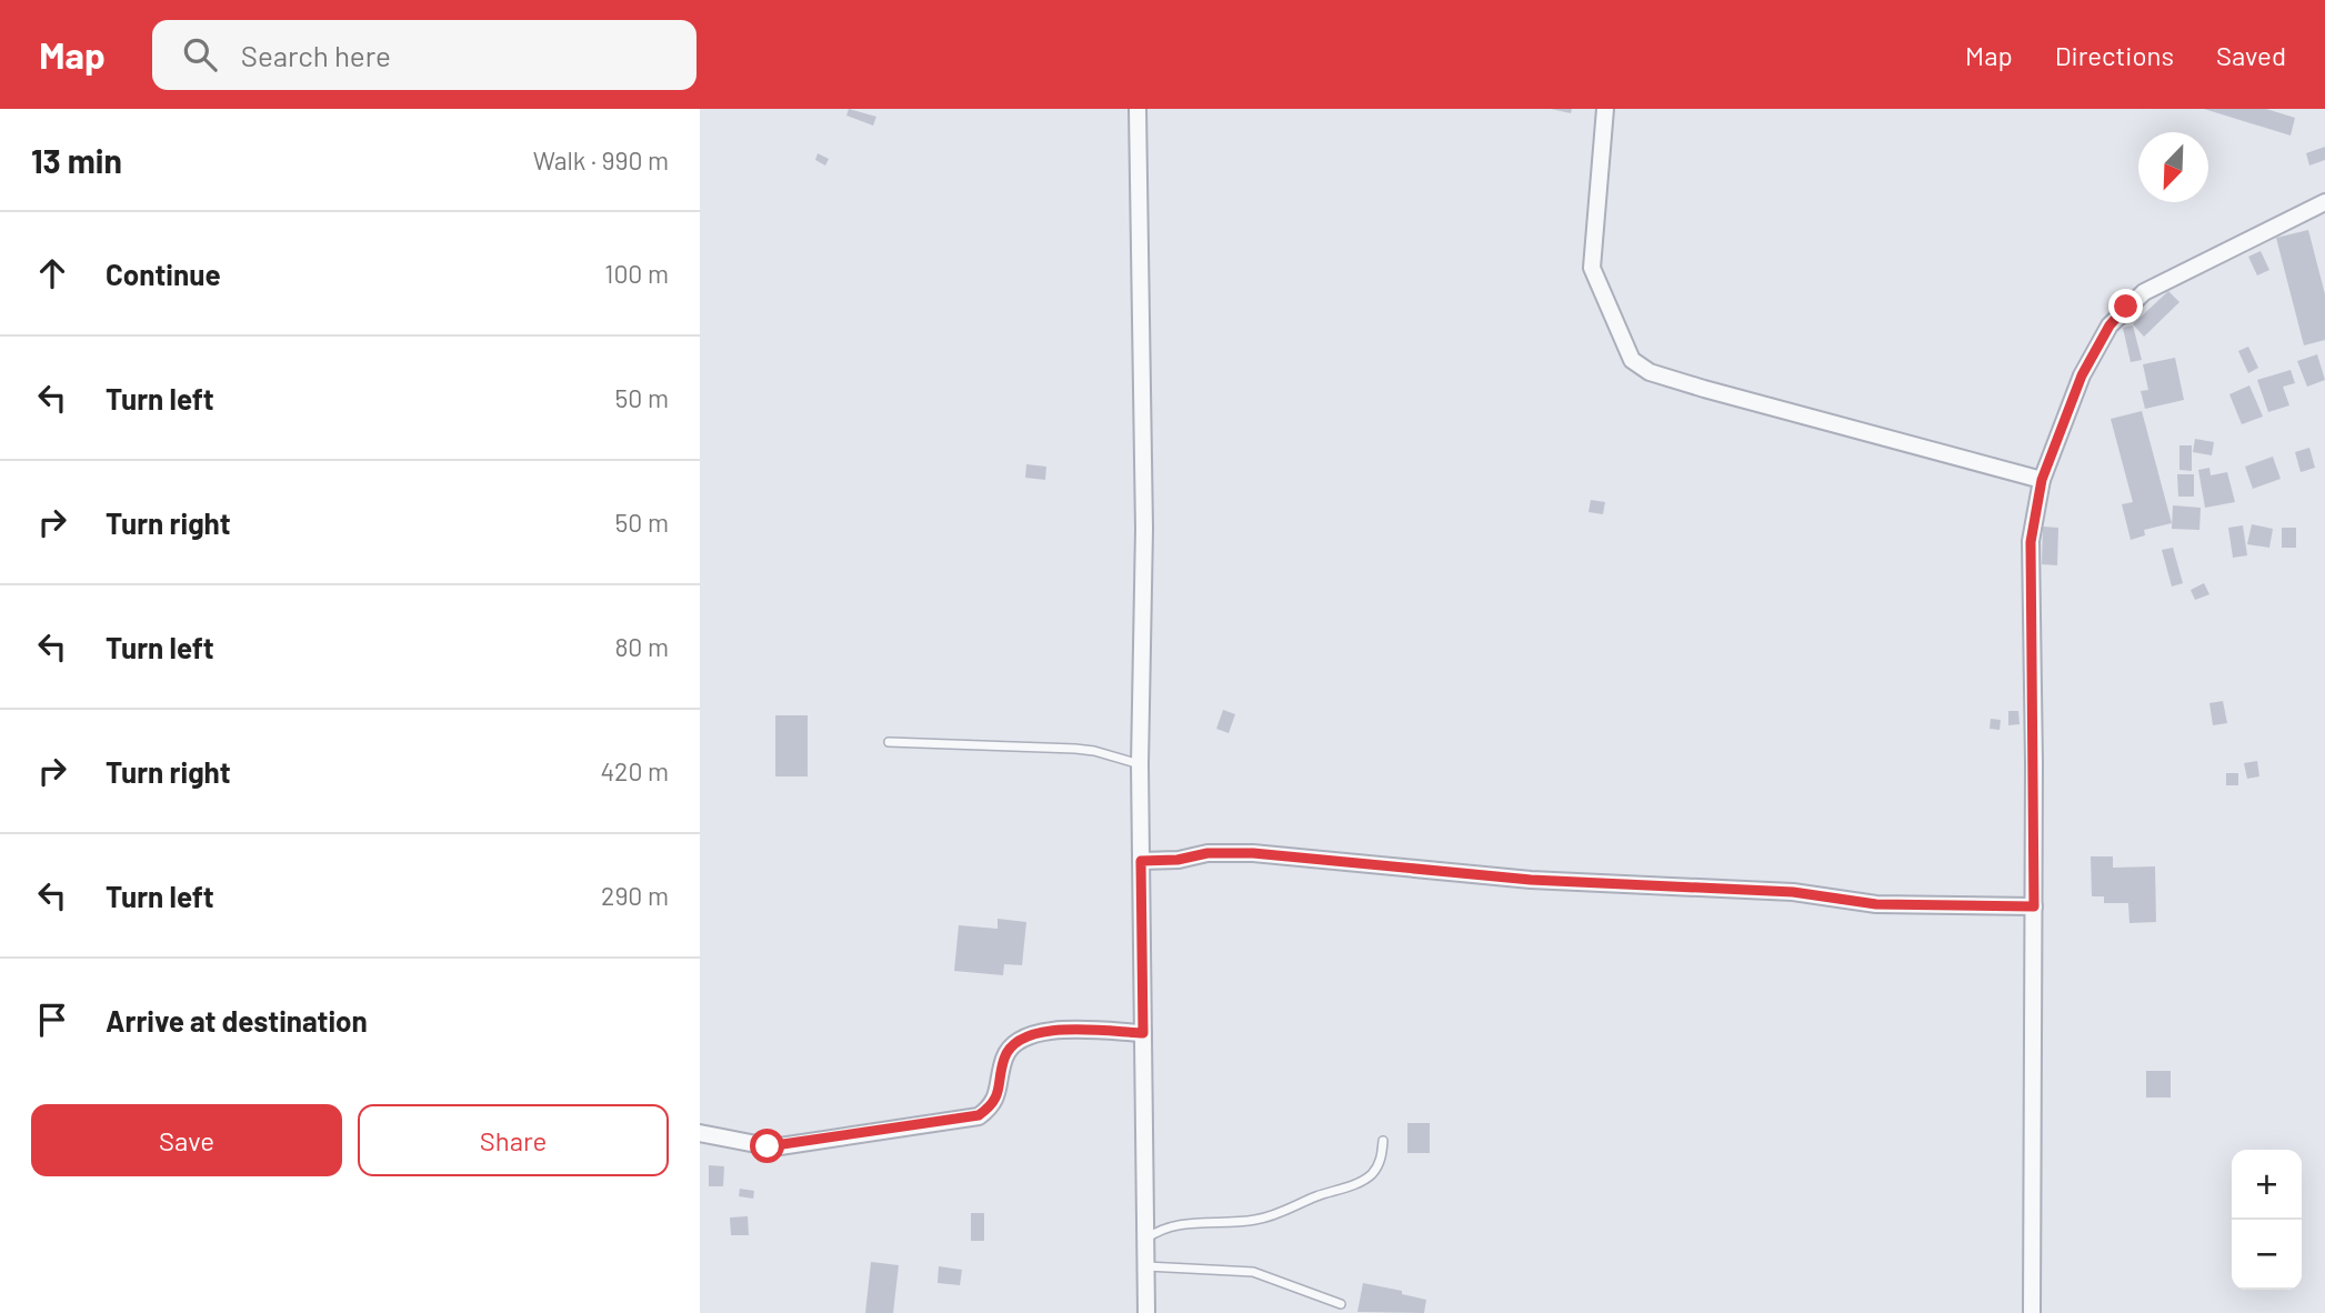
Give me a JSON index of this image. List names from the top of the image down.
{
  "north": "bottom left",
  "page": {
    "header": "Map",
    "search": "Search here",
    "nav": ["Map", "Directions", "Saved"],
    "heading": ["13 min", "Walk · 990 m"],
    "list": [
      ["Continue", "100 m"],
      ["Turn left", "50 m"],
      ["Turn right", "50 m"],
      ["Turn left", "80 m"],
      ["Turn right", "420 m"],
      ["Turn left", "290 m"],
      "Arrive at destination"
    ],
    "buttons": ["Save", "Share"],
    "map_buttons": ["+", "−"]
  }
}
